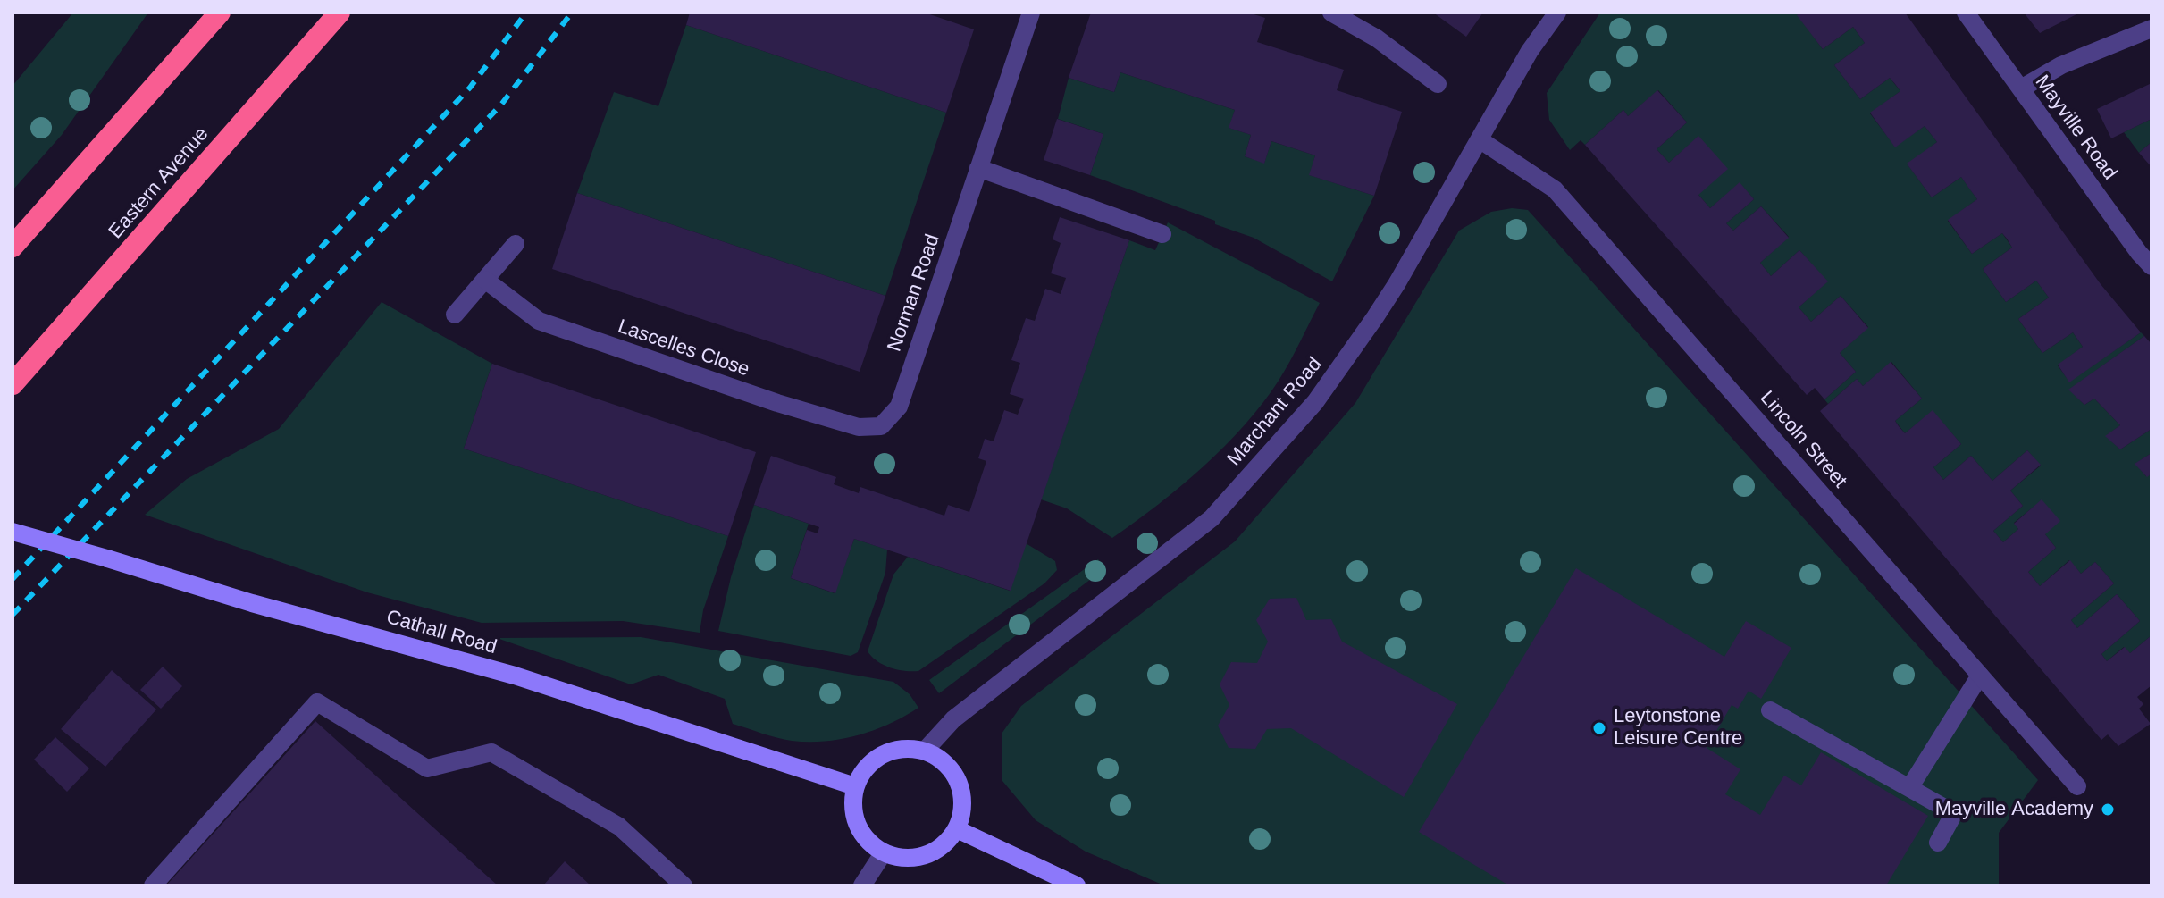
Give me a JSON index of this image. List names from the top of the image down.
{
  "streets": {
    "highway": ["Eastern Avenue"],
    "main road": ["Cathall Road"],
    "street": [
      "Mayville Road",
      "Norman Road",
      "Lascelles Close",
      "Marchant Road",
      "Lincoln Street"
    ]
  },
  "crossings": [
    ["Norman Road", "Lascelles Close"],
    ["Marchant Road", "Lincoln Street"],
    ["Marchant Road", "Cathall Road"]
  ],
  "places": ["Leytonstone Leisure Centre", "Mayville Academy"]
}
